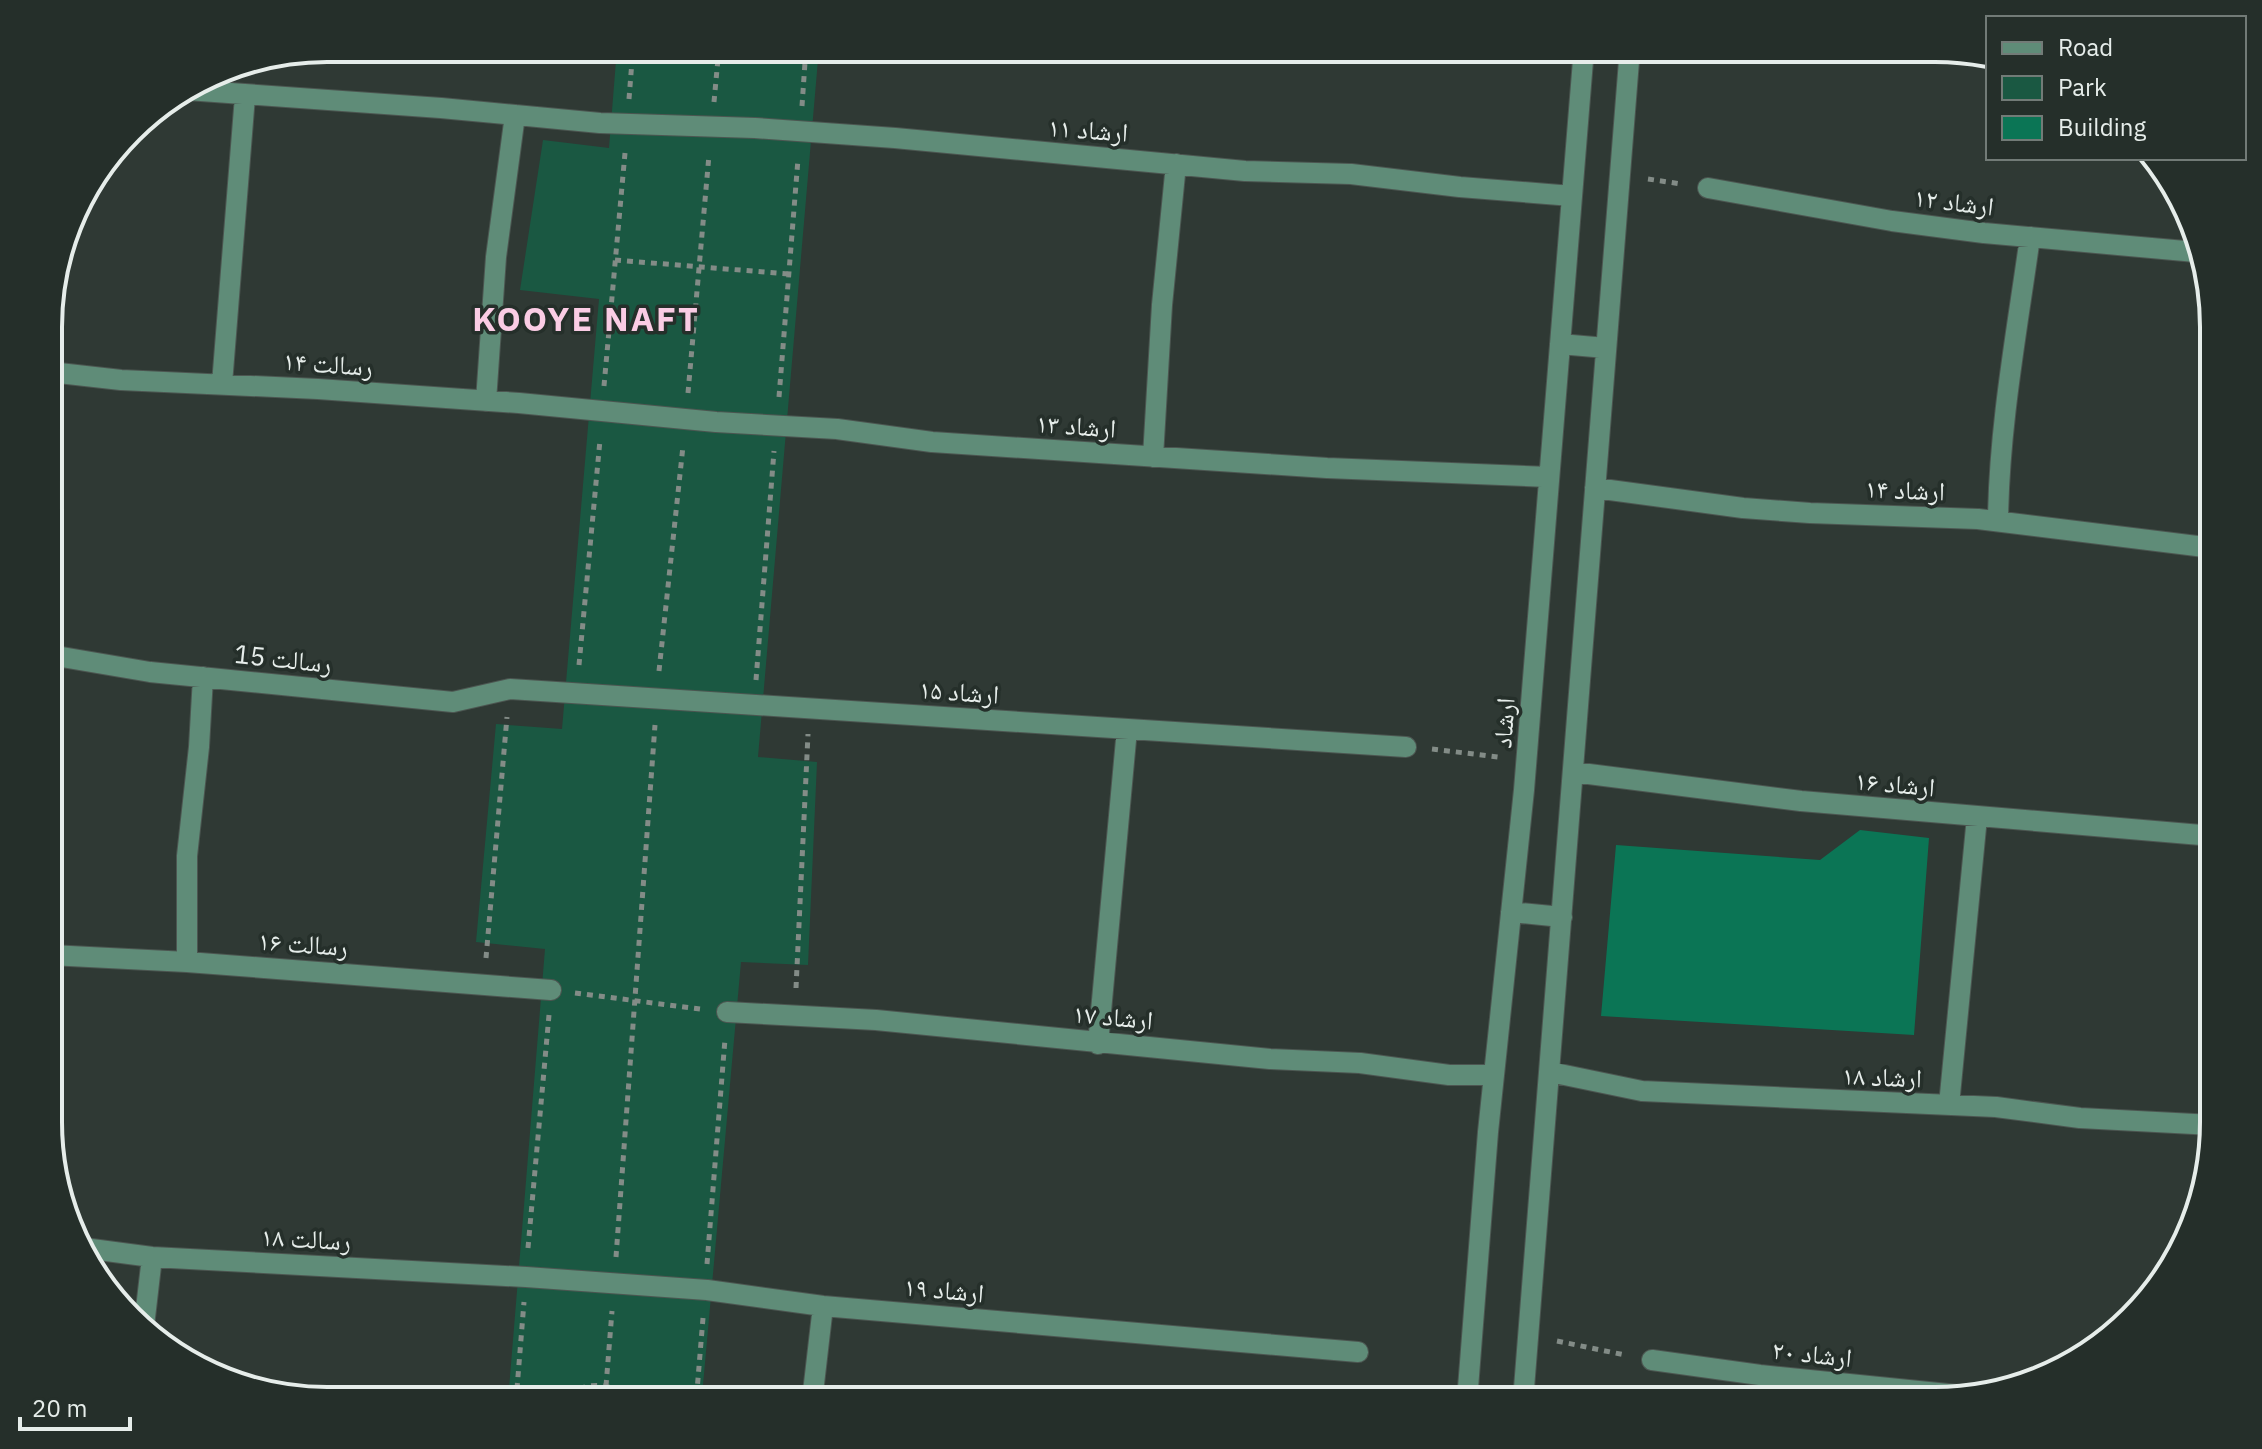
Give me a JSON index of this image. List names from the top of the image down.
{
  "streets": {
    "street": [
      "ارشاد ۱۱",
      "ارشاد ۱۲",
      "رسالت ۱۴",
      "ارشاد ۱۳",
      "ارشاد ۱۴",
      "رسالت 15",
      "ارشاد ۱۵",
      "ارشاد",
      "ارشاد ۱۶",
      "رسالت ۱۶",
      "ارشاد ۱۷",
      "ارشاد ۱۸",
      "رسالت ۱۸",
      "ارشاد ۱۹",
      "ارشاد ۲۰"
    ]
  },
  "crossings": [
    ["ارشاد ۱۱", "ارشاد"],
    ["رسالت ۱۴", "ارشاد ۱۳"],
    ["ارشاد ۱۳", "ارشاد"],
    ["رسالت 15", "ارشاد ۱۵"],
    ["ارشاد", "ارشاد ۱۷"],
    ["رسالت ۱۸", "ارشاد ۱۹"]
  ],
  "districts": ["KOOYE NAFT"],
  "legend": ["Road", "Park", "Building"],
  "scale_bar": "20 m"
}
